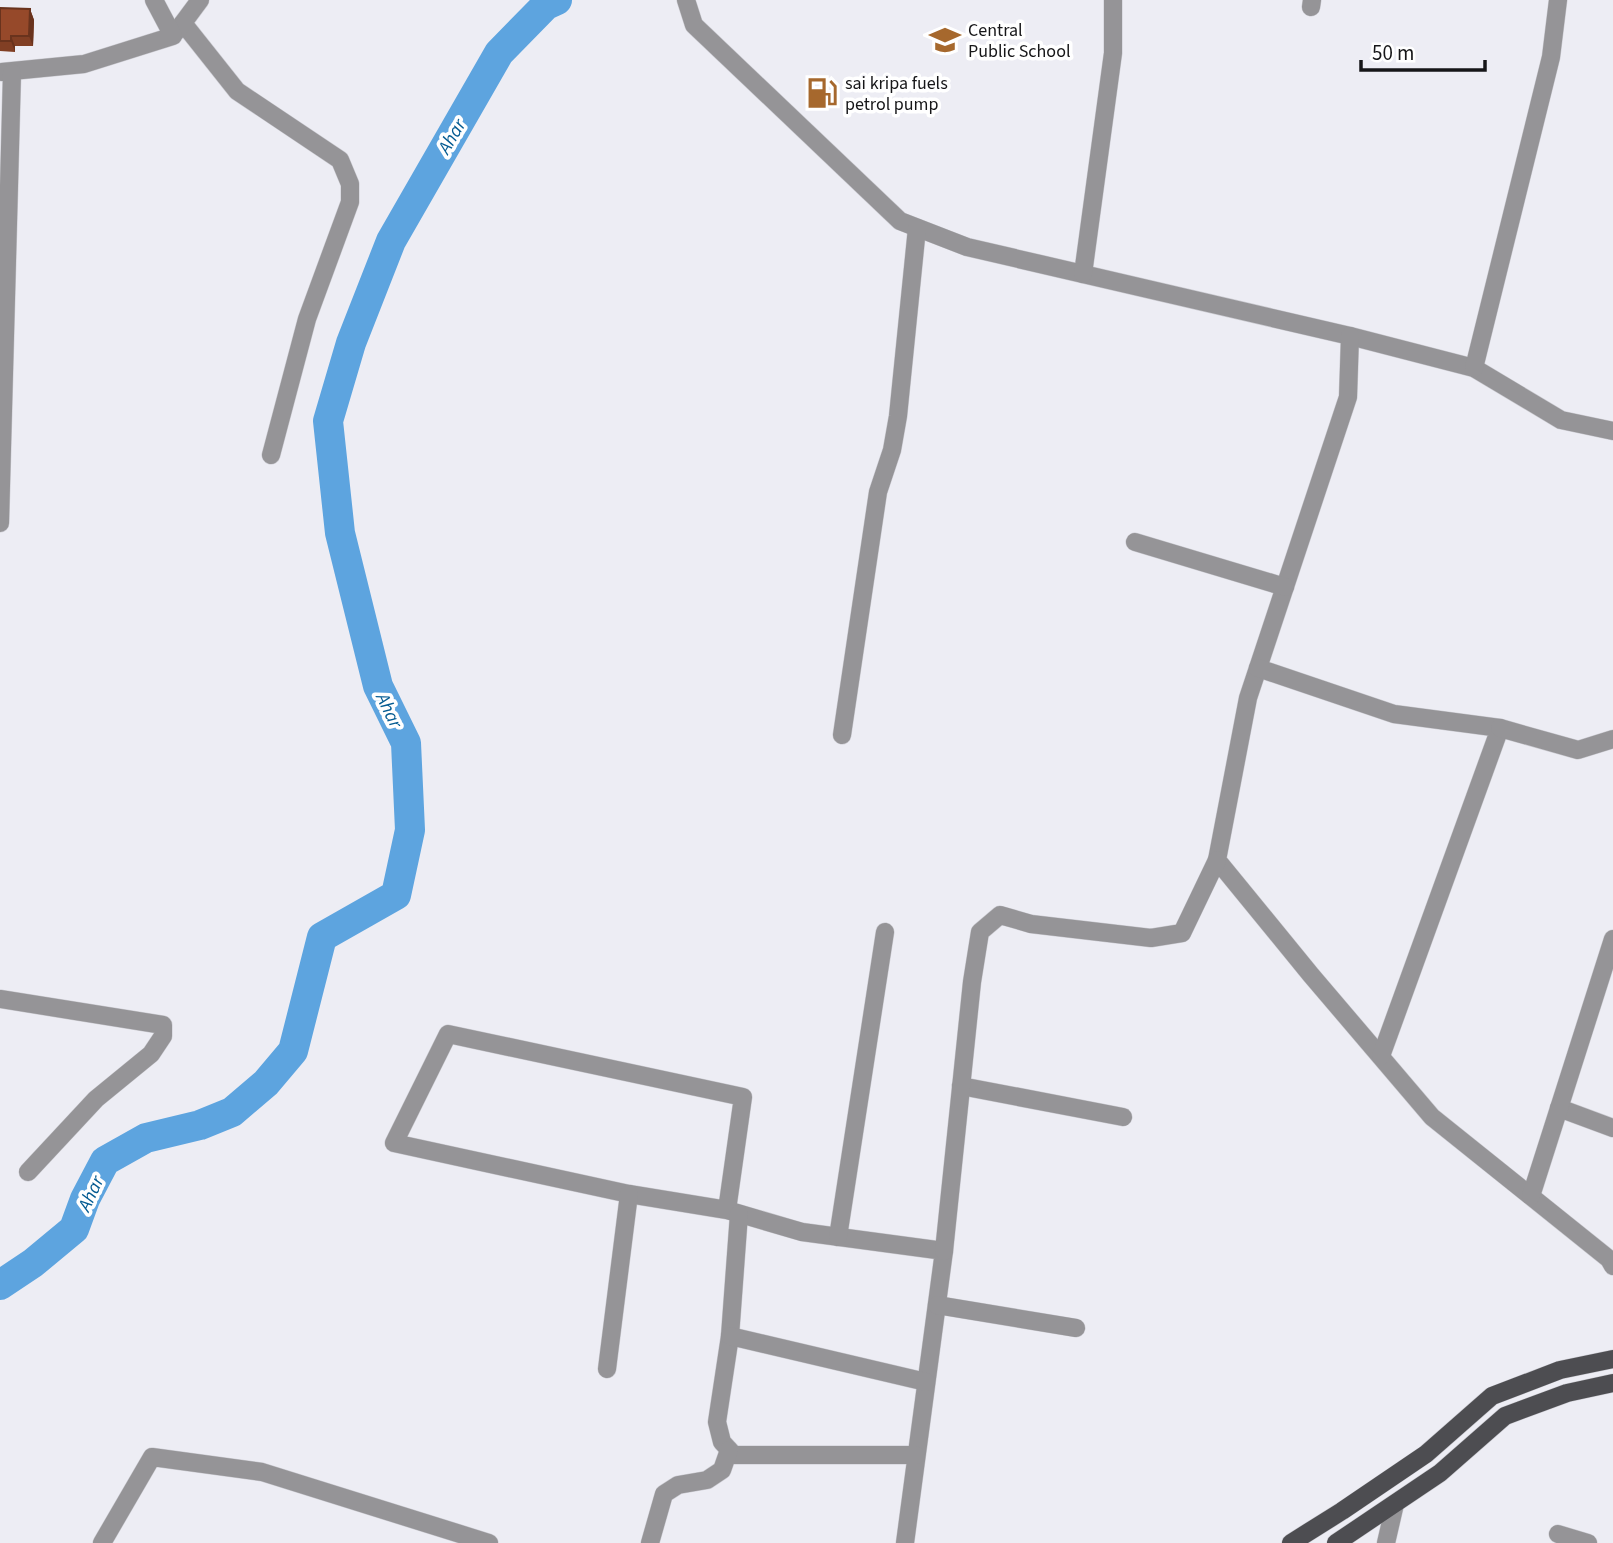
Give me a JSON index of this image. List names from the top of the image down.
{
  "water": ["Ahar"],
  "places": {
    "school or university": ["Central Public School"],
    "fuel station": ["sai kripa fuels petrol pump"]
  },
  "scale_bar": "50 m"
}
